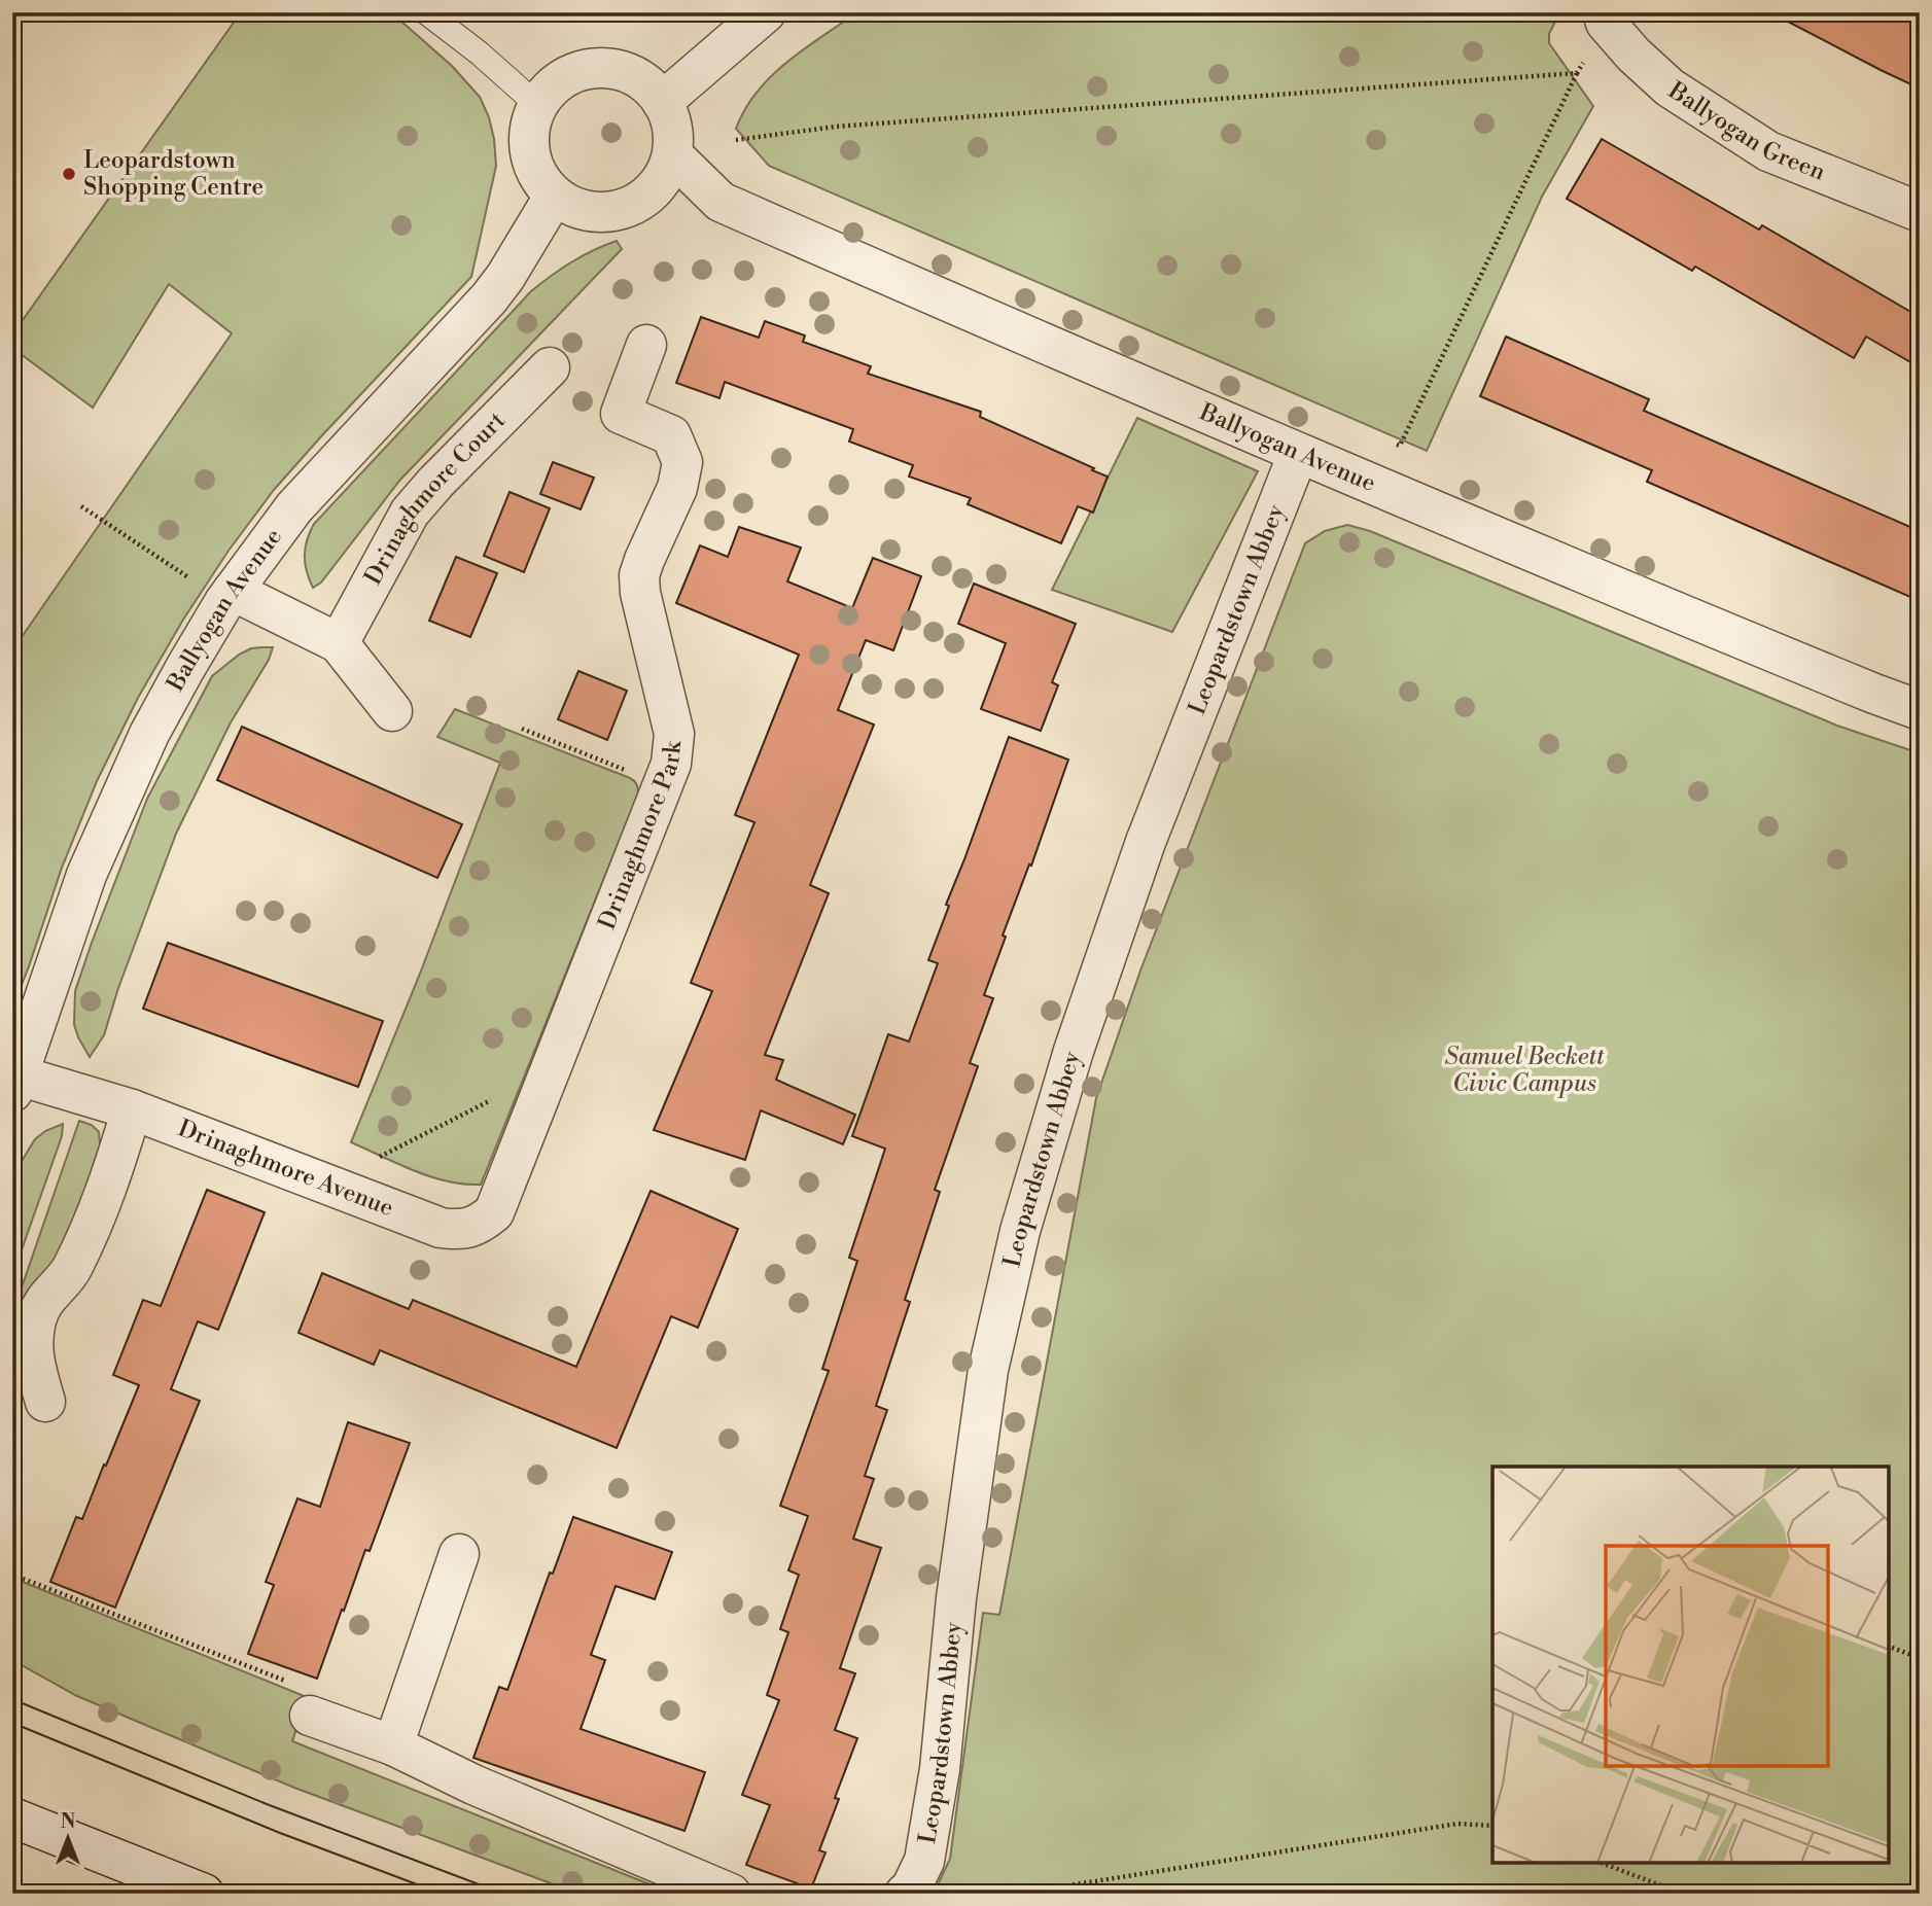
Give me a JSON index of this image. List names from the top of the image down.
{
  "streets": {
    "street": [
      "Ballyogan Green",
      "Ballyogan Avenue",
      "Drinaghmore Court",
      "Leopardstown Abbey",
      "Drinaghmore Park",
      "Drinaghmore Avenue"
    ]
  },
  "crossings": [
    ["Ballyogan Avenue", "Leopardstown Abbey"],
    ["Ballyogan Avenue", "Drinaghmore Avenue"],
    ["Drinaghmore Park", "Drinaghmore Avenue"]
  ],
  "parks": ["Samuel Beckett Civic Campus"],
  "places": ["Leopardstown Shopping Centre"],
  "north": "top"
}
